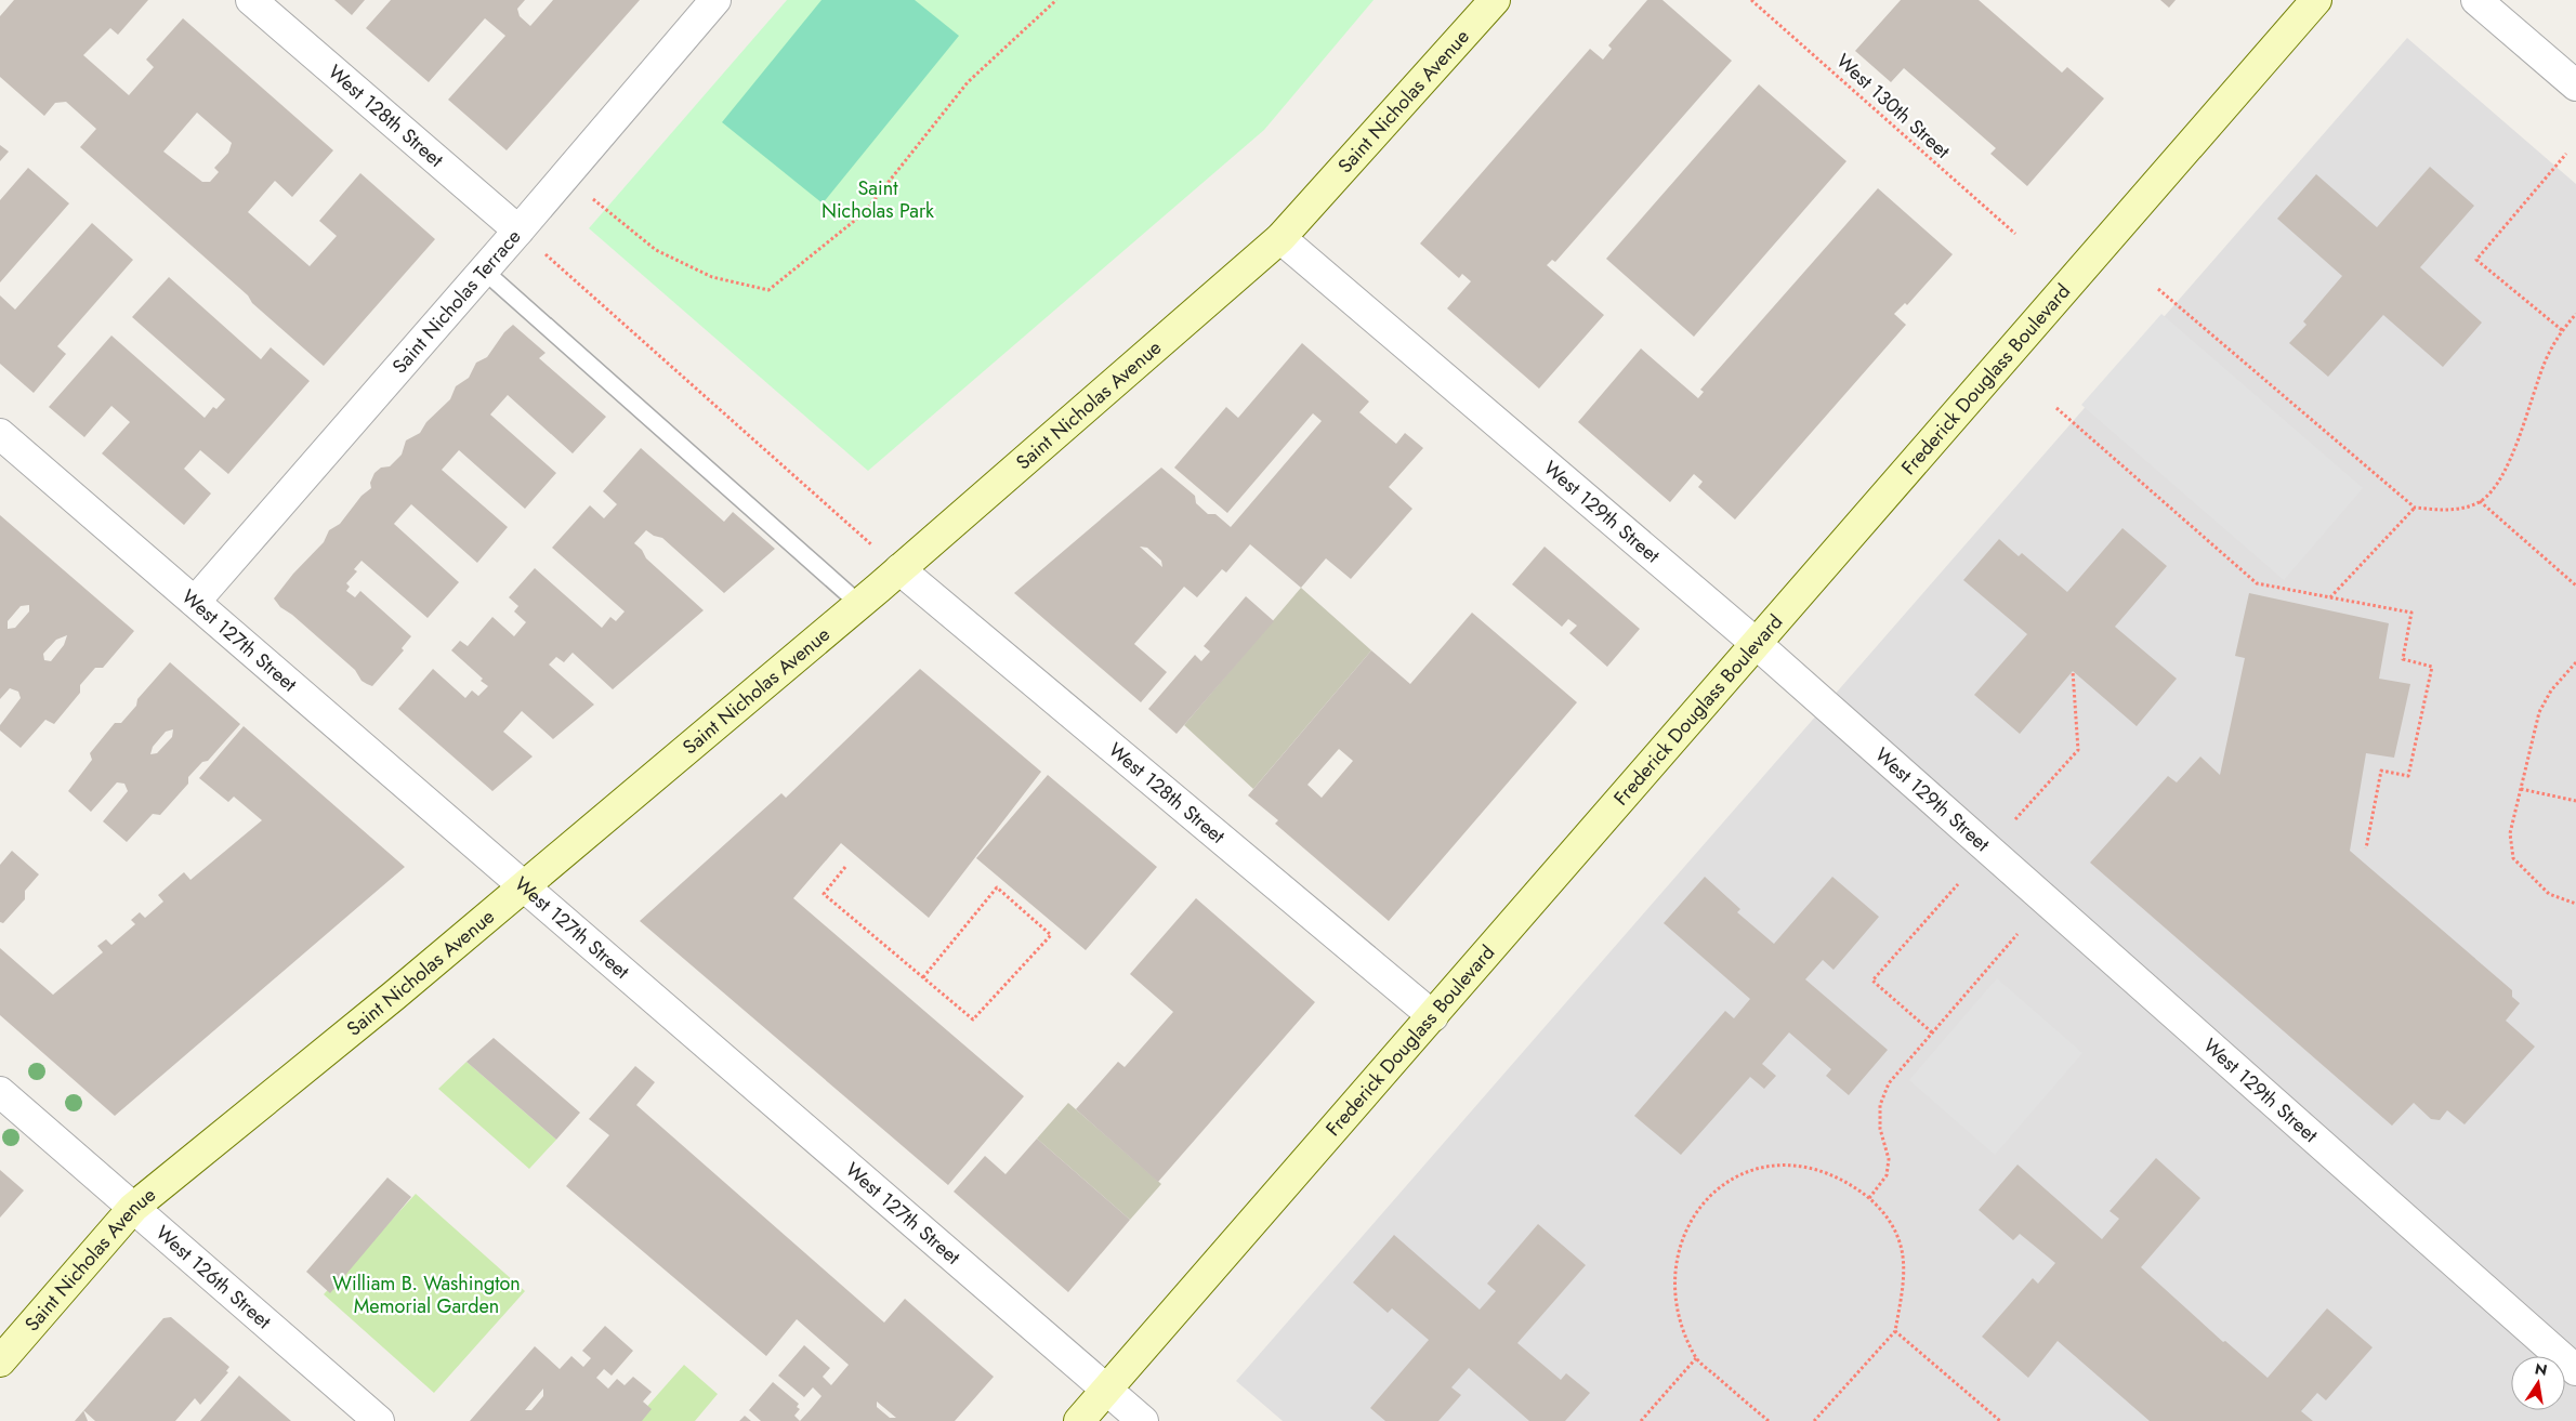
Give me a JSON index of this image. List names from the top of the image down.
{
  "streets": {
    "main road": ["Saint Nicholas Avenue", "Frederick Douglass Boulevard"],
    "street": [
      "West 128th Street",
      "Saint Nicholas Terrace",
      "West 129th Street",
      "West 127th Street",
      "West 126th Street"
    ],
    "path": ["West 130th Street"]
  },
  "crossings": [
    ["Saint Nicholas Avenue", "West 128th Street"],
    ["Saint Nicholas Avenue", "West 129th Street"],
    ["Saint Nicholas Avenue", "West 127th Street"],
    ["Saint Nicholas Avenue", "West 126th Street"],
    ["West 128th Street", "Saint Nicholas Terrace"],
    ["West 128th Street", "Frederick Douglass Boulevard"],
    ["Saint Nicholas Terrace", "West 127th Street"],
    ["Frederick Douglass Boulevard", "West 129th Street"],
    ["Frederick Douglass Boulevard", "West 127th Street"]
  ],
  "parks": ["Saint Nicholas Park", "William B. Washington Memorial Garden"],
  "north": "top"
}
